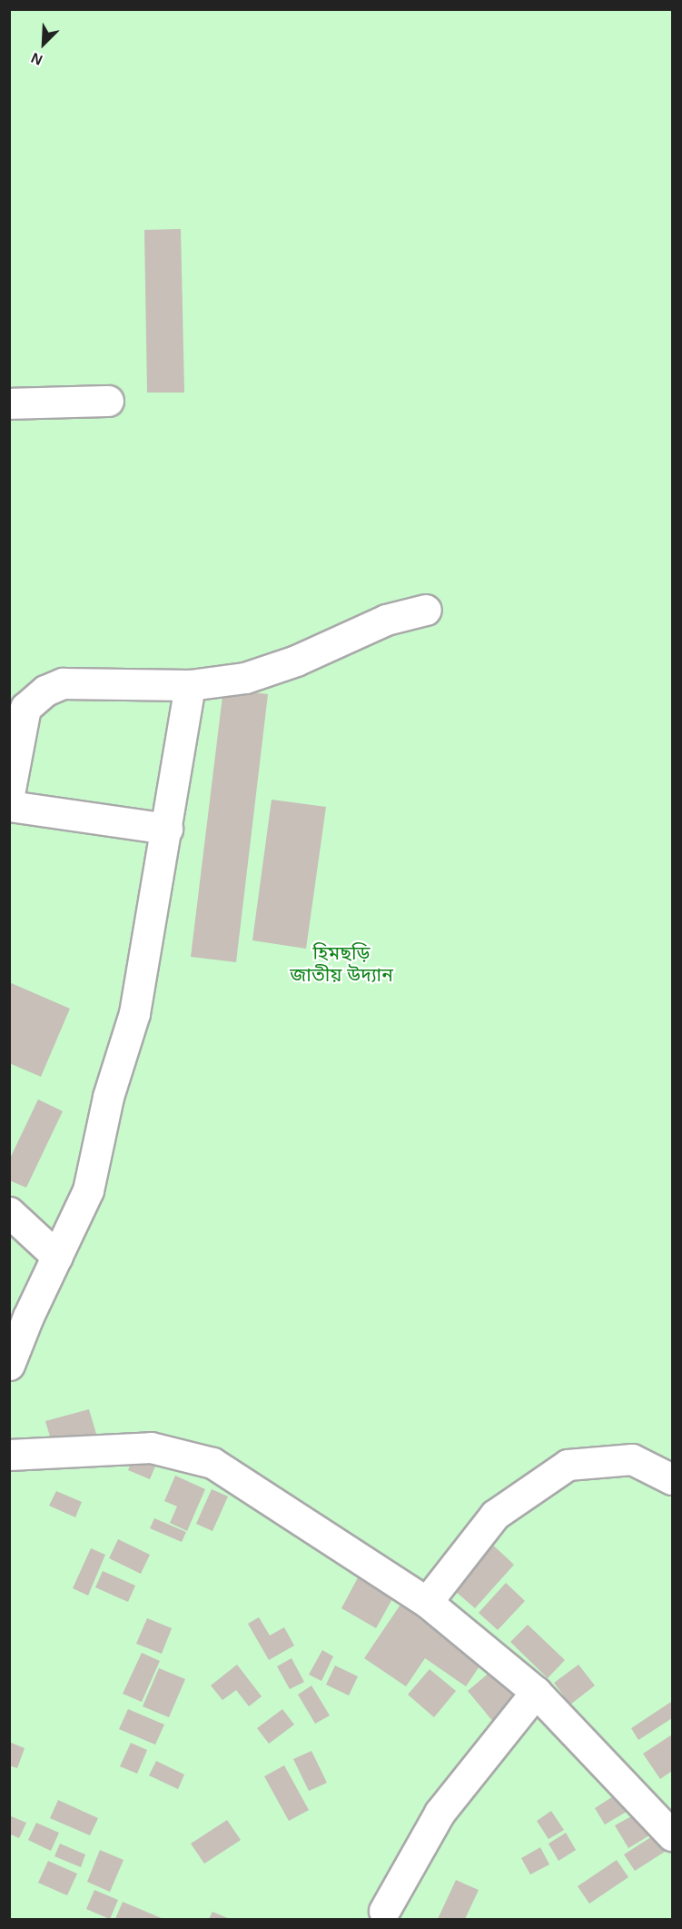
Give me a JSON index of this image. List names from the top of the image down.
{
  "parks": ["হিমছড়ি জাতীয় উদ্যান"],
  "north": "bottom left"
}
